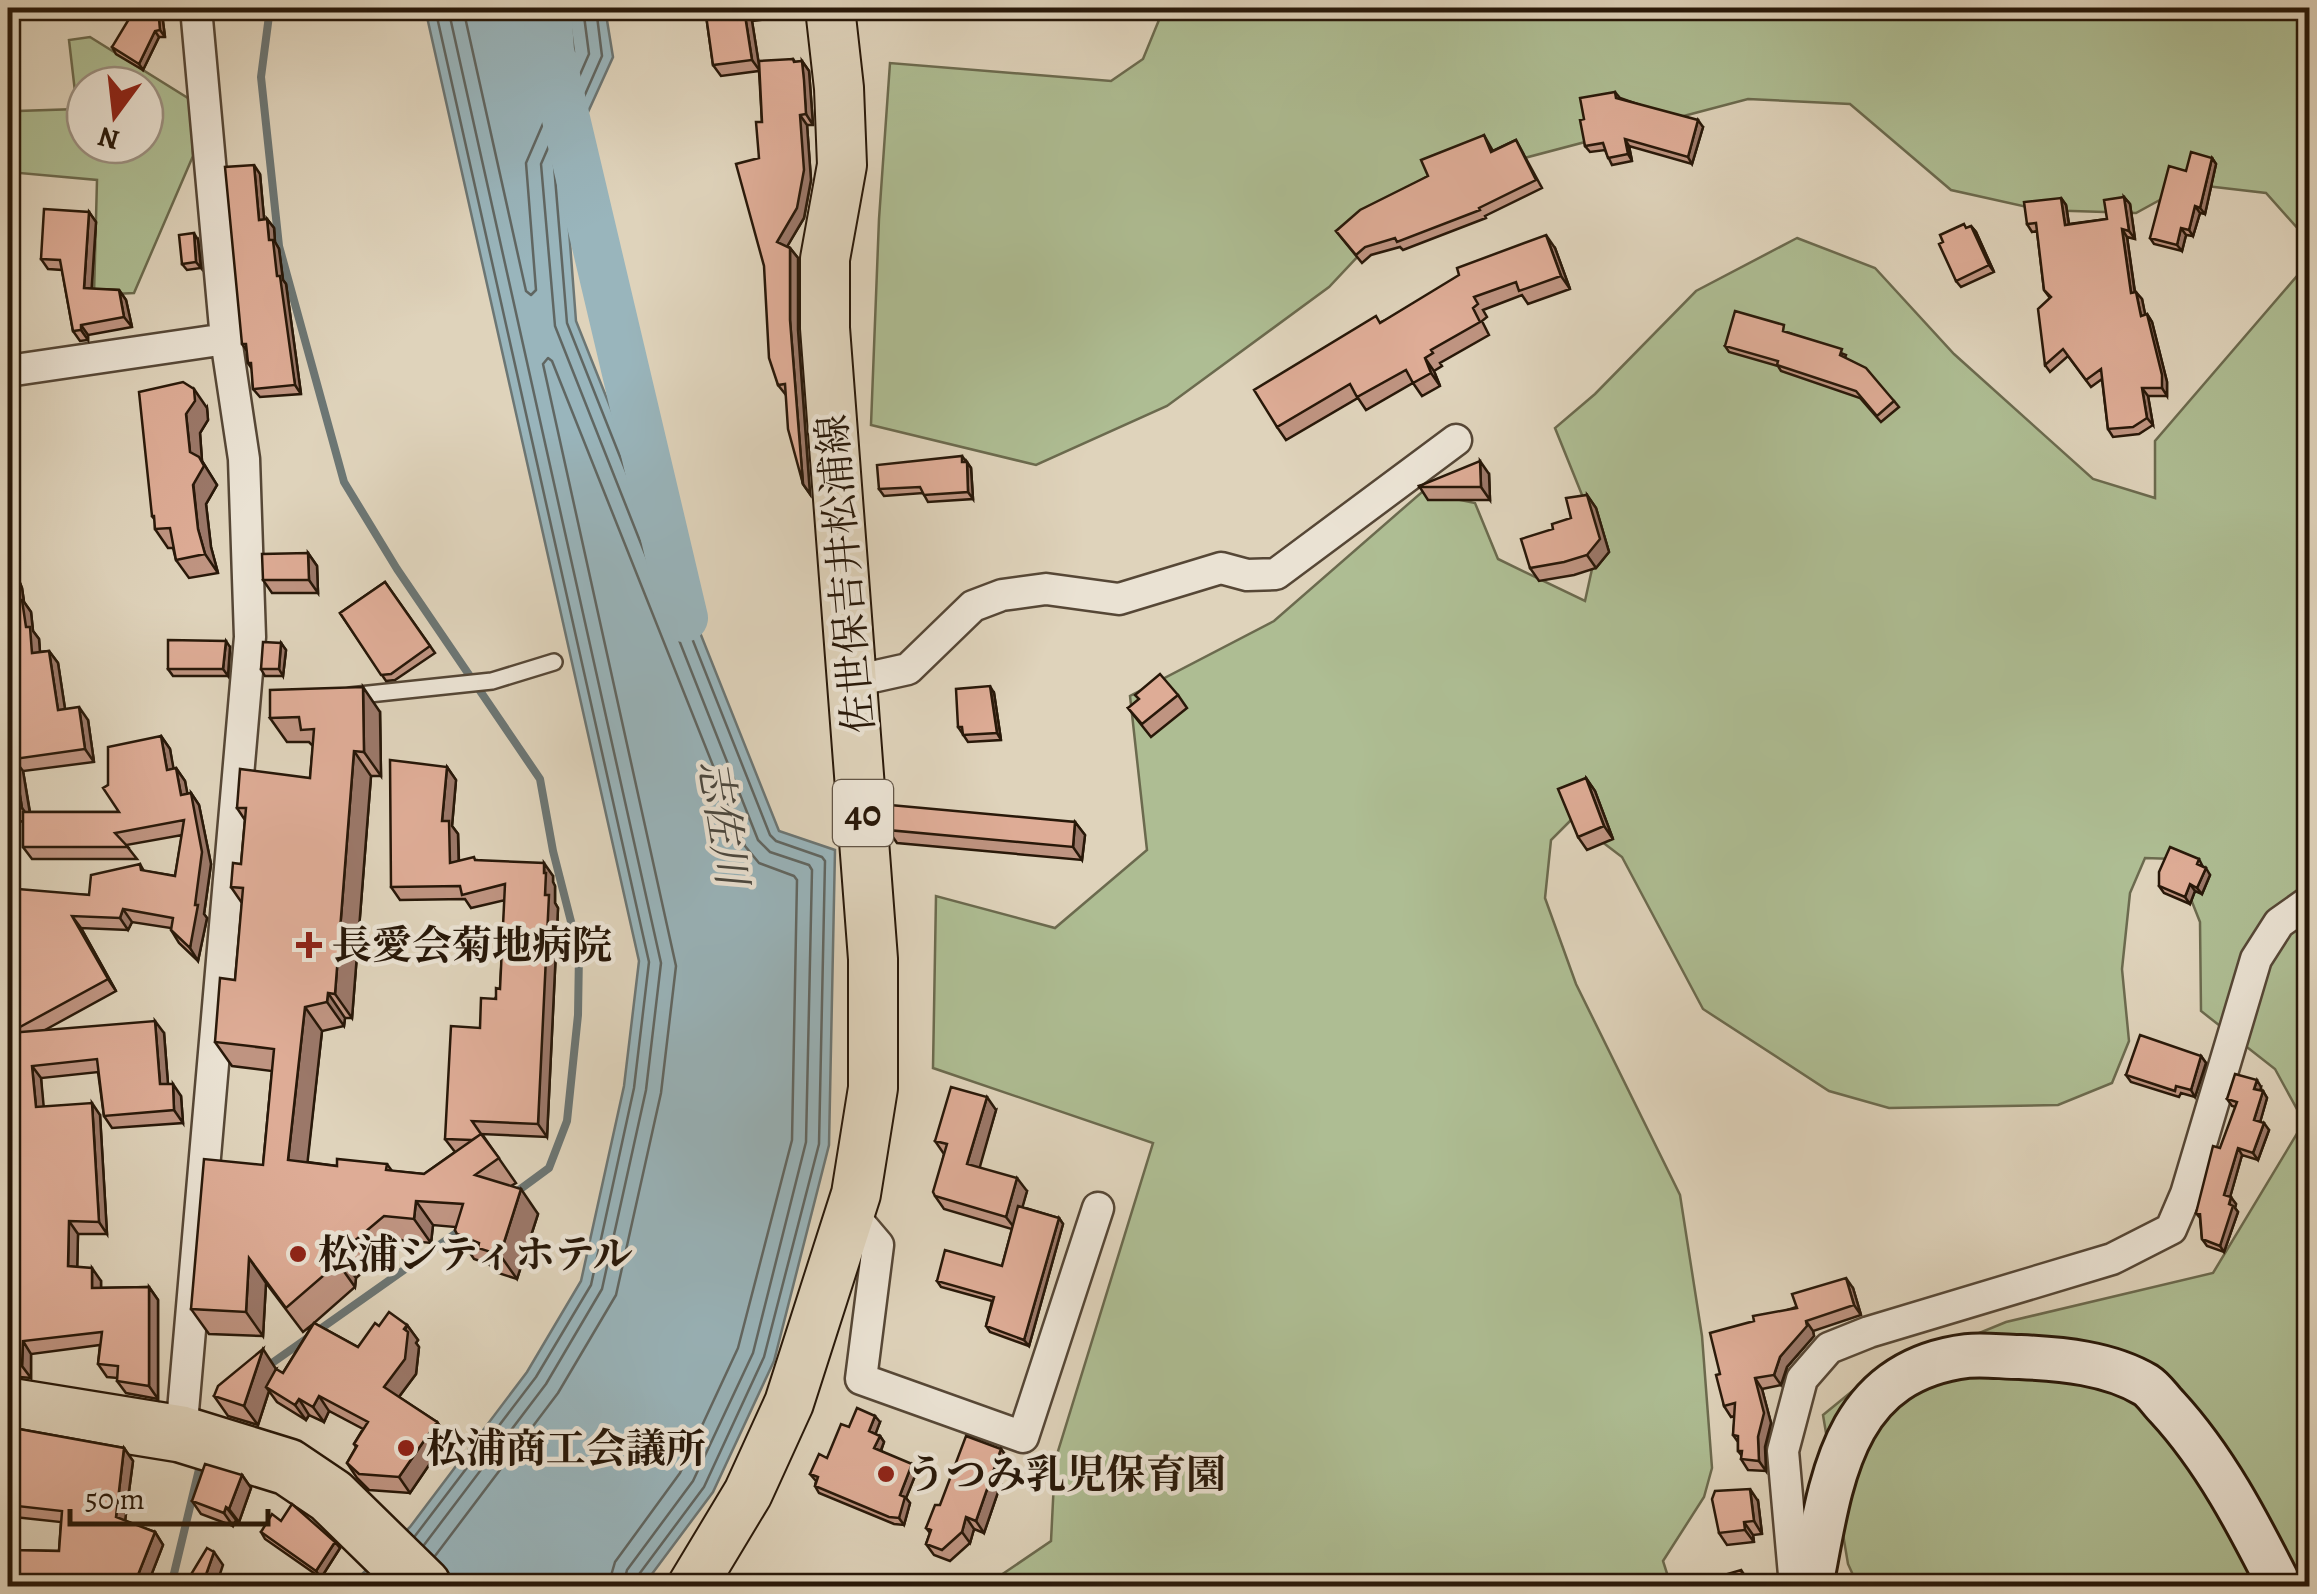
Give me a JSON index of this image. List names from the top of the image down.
{
  "streets": {
    "main road": ["佐世保吉井松浦線", "40"]
  },
  "water": ["志佐川"],
  "places": {
    "health": ["長愛会菊地病院"],
    "other": ["松浦シティホテル", "松浦商工会議所", "うつみ乳児保育園"]
  },
  "scale_bar": "50 m",
  "north": "bottom"
}
